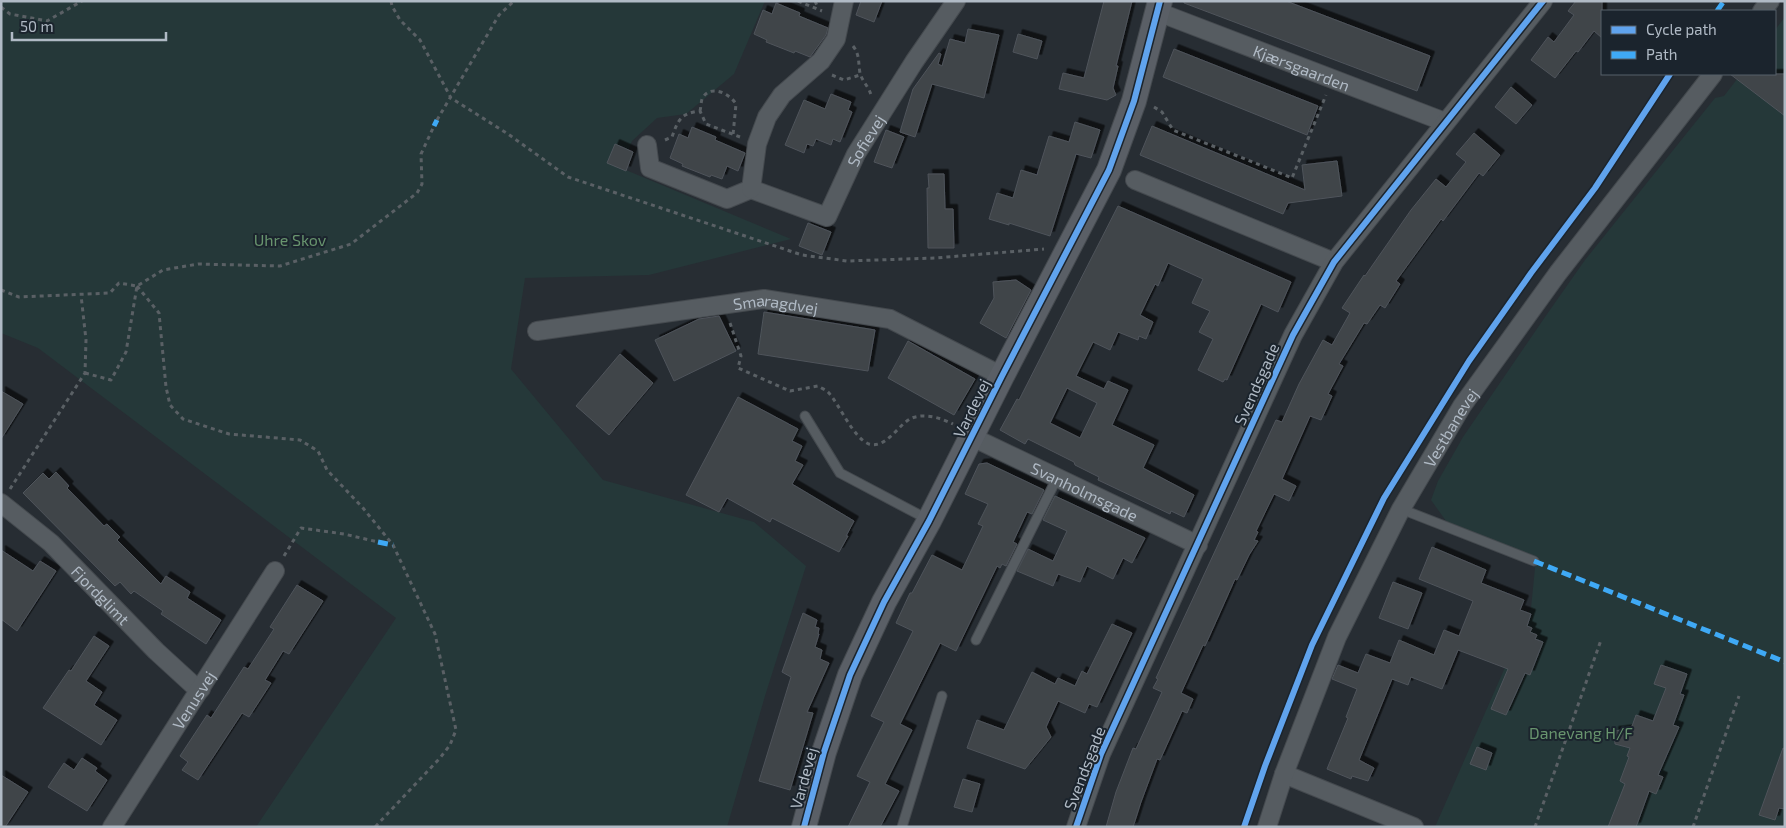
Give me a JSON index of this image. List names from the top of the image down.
{
  "streets": {
    "street": [
      "Kjærsgaarden",
      "Sofievej",
      "Smaragdvej",
      "Svendsgade",
      "Vardevej",
      "Vestbanevej",
      "Svanholmsgade",
      "Fjordglimt",
      "Venusvej"
    ]
  },
  "crossings": [
    ["Kjærsgaarden", "Svendsgade"],
    ["Kjærsgaarden", "Vardevej"],
    ["Smaragdvej", "Vardevej"],
    ["Svendsgade", "Svanholmsgade"],
    ["Vardevej", "Svanholmsgade"],
    ["Fjordglimt", "Venusvej"]
  ],
  "parks": ["Uhre Skov", "Danevang H/F"],
  "legend": ["Cycle path", "Path"],
  "scale_bar": "50 m"
}
